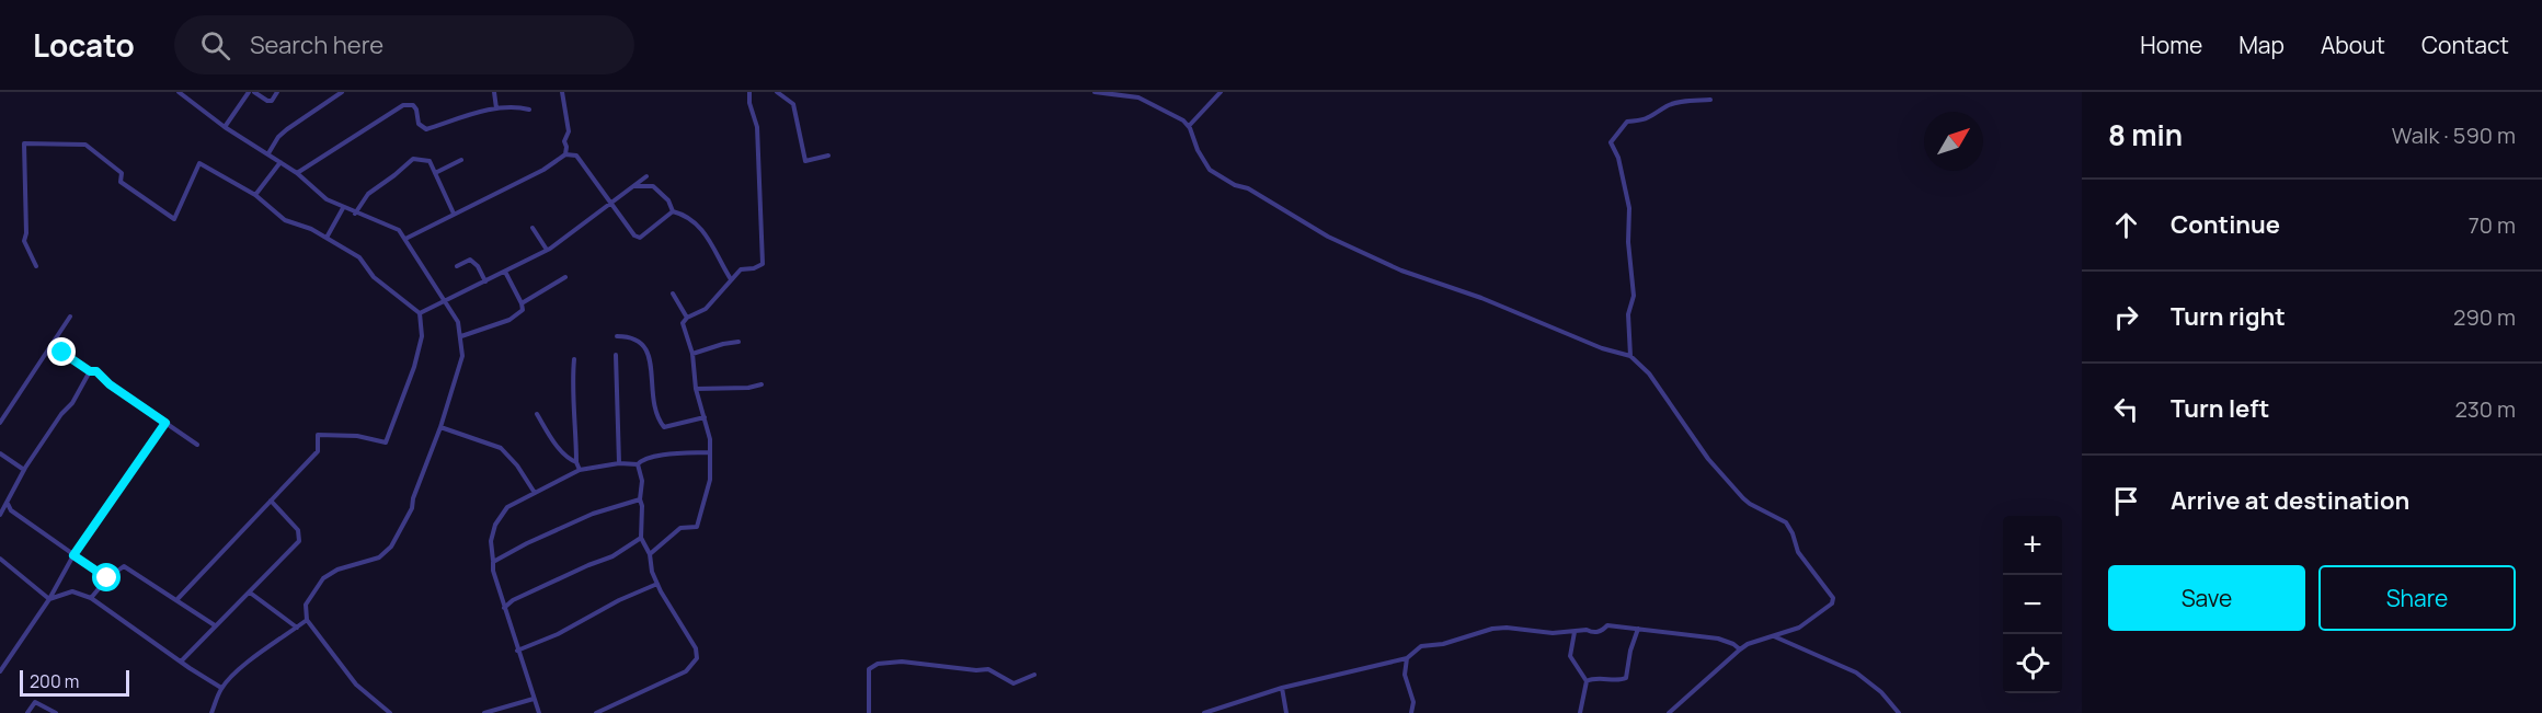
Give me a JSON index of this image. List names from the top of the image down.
{
  "scale_bar": "200 m",
  "north": "top right",
  "page": {
    "header": "Locato",
    "search": "Search here",
    "nav": [
      "Home",
      "Map",
      "About",
      "Contact"
    ],
    "heading": ["8 min", "Walk · 590 m"],
    "list": [
      ["Continue", "70 m"],
      ["Turn right", "290 m"],
      ["Turn left", "230 m"],
      "Arrive at destination"
    ],
    "map_buttons": ["+", "−"],
    "buttons": ["Save", "Share"],
    "scale": "200 m"
  }
}
